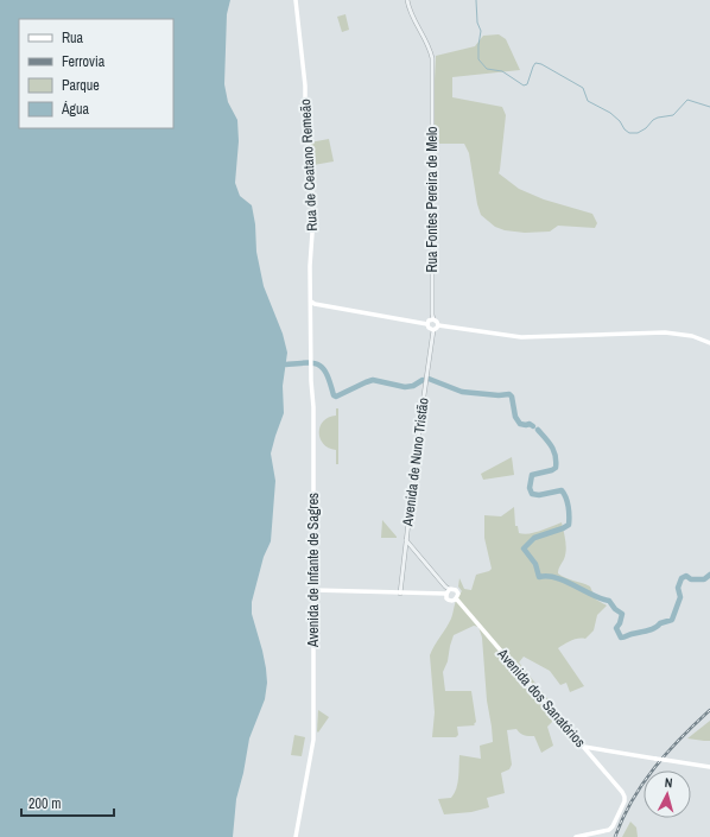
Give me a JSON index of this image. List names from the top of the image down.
{
  "streets": {
    "main road": ["Rua de Ceatano Remeão", "Avenida de Infante de Sagres", "Avenida dos Sanatórios"],
    "street": ["Rua Fontes Pereira de Melo", "Avenida de Nuno Tristão"]
  },
  "crossings": [
    ["Rua de Ceatano Remeão", "Avenida de Infante de Sagres"],
    ["Rua Fontes Pereira de Melo", "Avenida de Nuno Tristão"],
    ["Avenida de Nuno Tristão", "Avenida dos Sanatórios"]
  ],
  "legend": [
    "Rua",
    "Ferrovia",
    "Parque",
    "Água"
  ],
  "scale_bar": "200 m",
  "north": "top"
}
